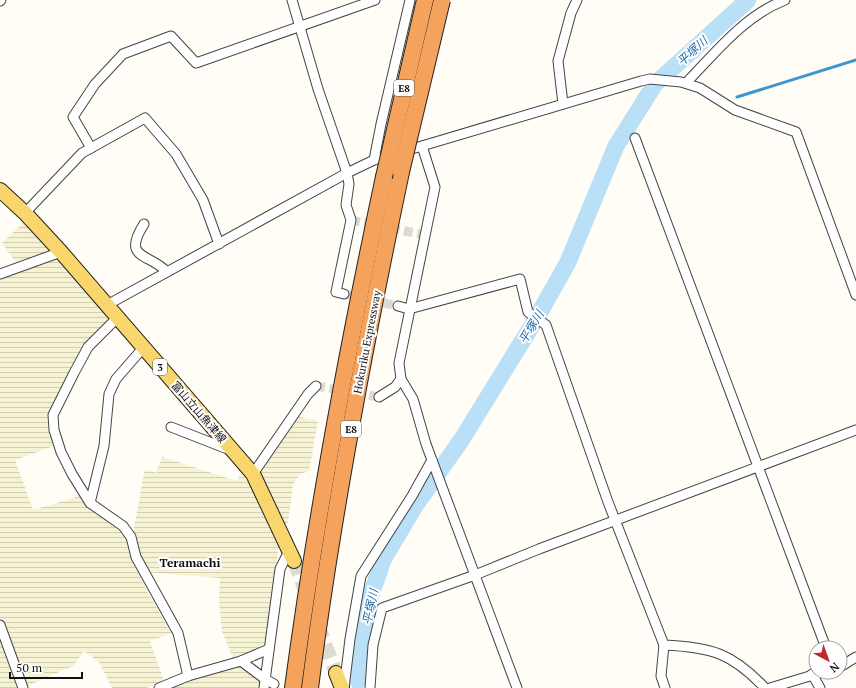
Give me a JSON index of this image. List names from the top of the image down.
{
  "streets": {
    "highway": ["E8", "Hokuriku Expressway"],
    "main road": ["3", "富山立山魚津線"]
  },
  "districts": ["Teramachi"],
  "water": ["平塚川"],
  "scale_bar": "50 m",
  "north": "bottom right"
}
